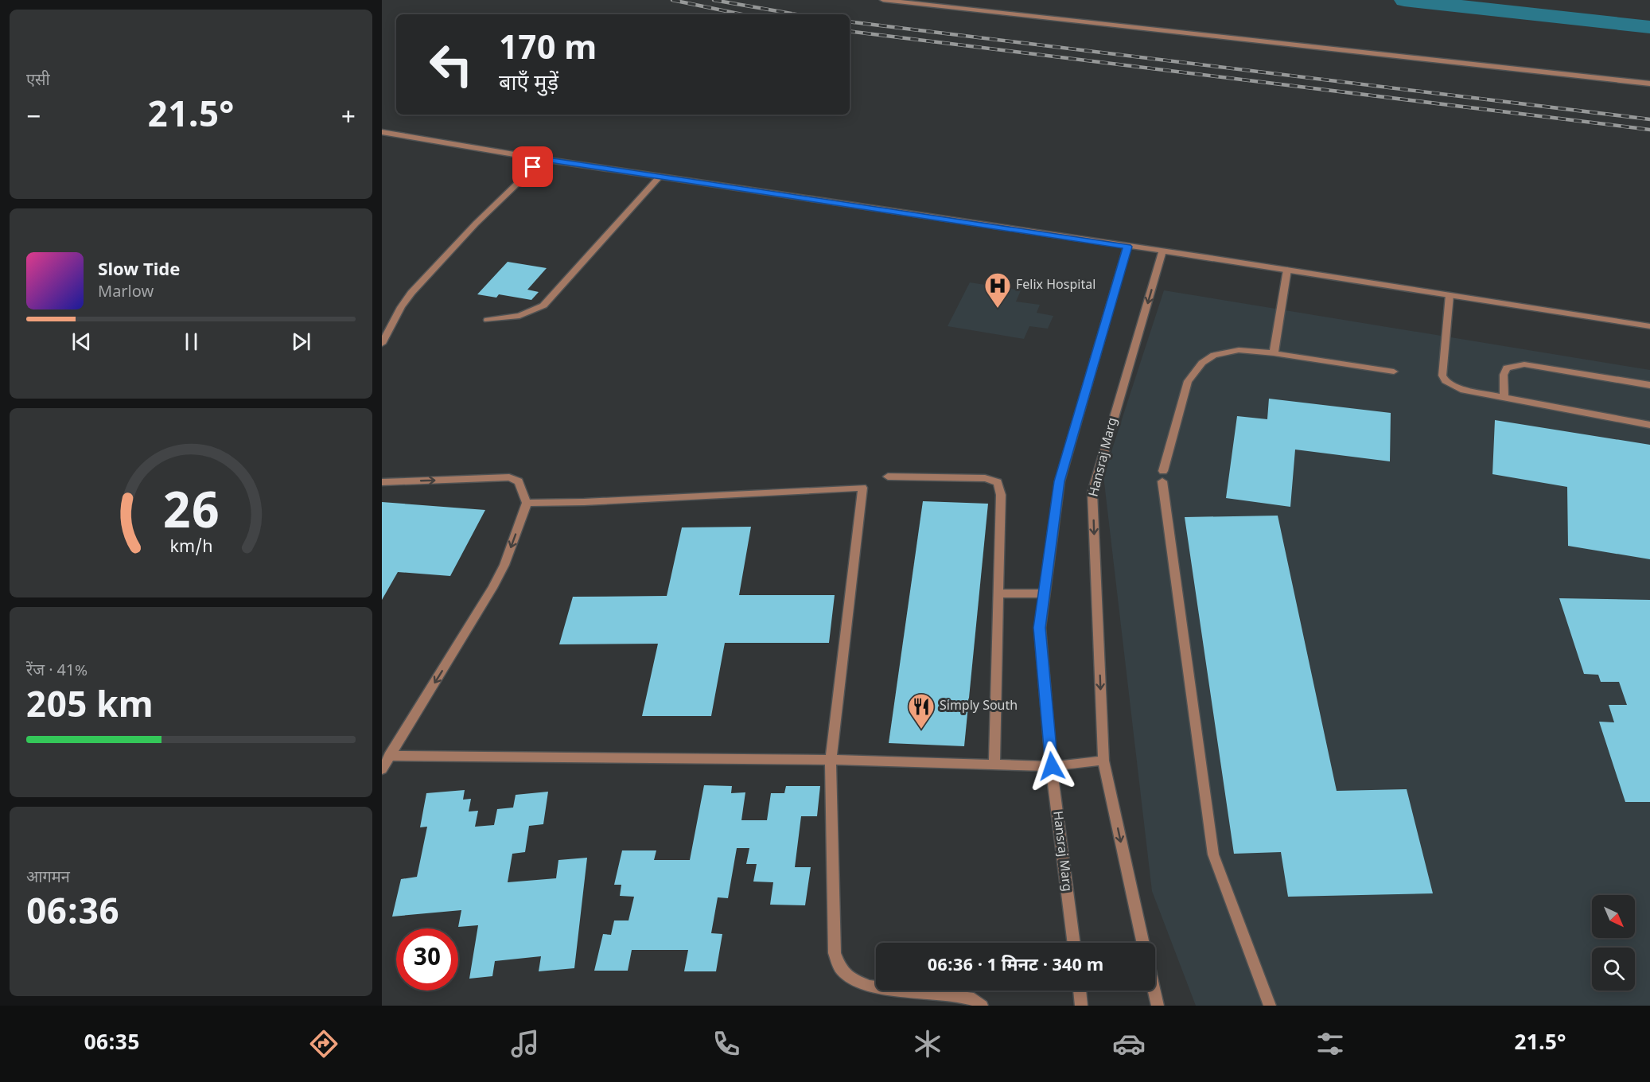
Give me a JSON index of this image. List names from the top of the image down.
{
  "streets": {
    "street": ["Hansraj Marg"]
  },
  "places": {
    "hospital": ["Felix Hospital"],
    "restaurant": ["Simply South"]
  },
  "north": "bottom right",
  "page": {
    "tile": [
      "एसी",
      ["रेंज · 41%", "205 km"],
      ["आगमन", "06:36"]
    ],
    "turn": ["170 m", "बाएँ मुड़ें"],
    "heat": ["−", "21.5°", "+"],
    "song": ["Slow Tide", "Marlow"],
    "limit": "30",
    "trip": "06:36 · 1 मिनट · 340 m",
    "tabs": ["06:35", "21.5°"],
    "gauge": ["26", "km/h"]
  }
}
